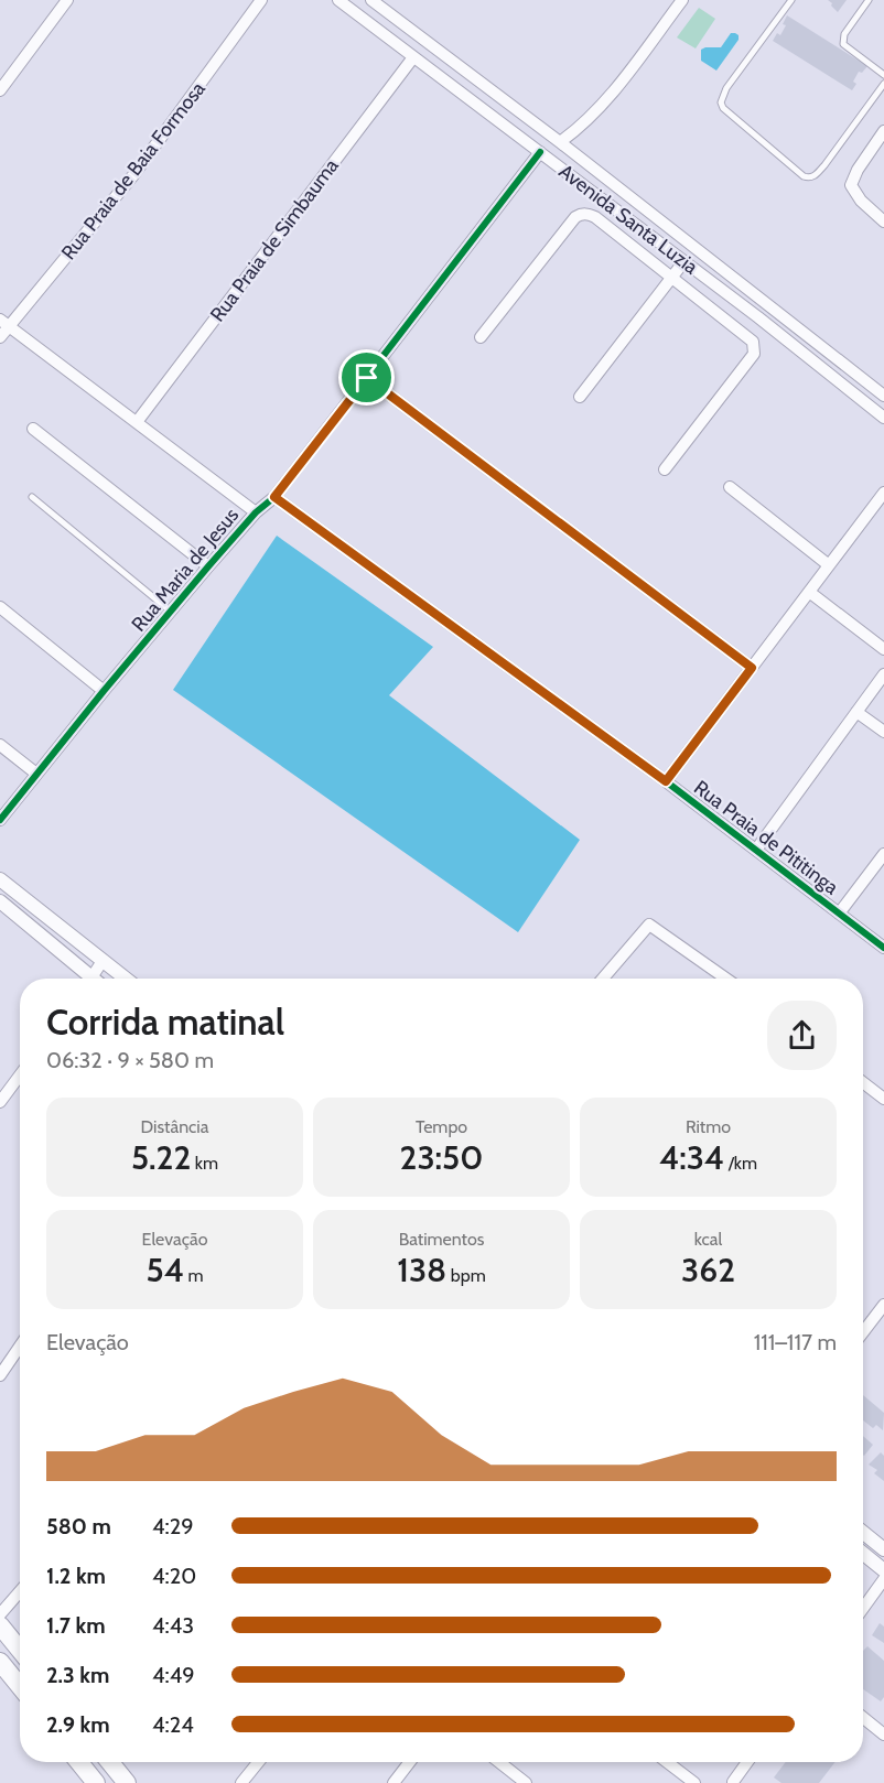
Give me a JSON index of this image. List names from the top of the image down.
{
  "streets": {
    "street": [
      "Rua Praia de Baia Formosa",
      "Avenida Santa Luzia",
      "Rua Praia de Simbauma",
      "Rua Maria de Jesus",
      "Rua Praia de Pititinga"
    ]
  },
  "crossings": [
    ["Avenida Santa Luzia", "Rua Praia de Simbauma"],
    ["Avenida Santa Luzia", "Rua Maria de Jesus"],
    ["Rua Maria de Jesus", "Rua Praia de Pititinga"]
  ],
  "page": {
    "heading": ["Corrida matinal", "06:32 · 9 × 580 m"],
    "stats": [
      ["Distância", "5.22 km"],
      ["Tempo", "23:50"],
      ["Ritmo", "4:34 /km"],
      ["Elevação", "54 m"],
      ["Batimentos", "138 bpm"],
      ["kcal", "362"]
    ],
    "chart": ["Elevação", "111–117 m"],
    "list": [
      {
        "name": "580 m",
        "note": "4:29"
      },
      {
        "name": "1.2 km",
        "note": "4:20"
      },
      {
        "name": "1.7 km",
        "note": "4:43"
      },
      {
        "name": "2.3 km",
        "note": "4:49"
      },
      {
        "name": "2.9 km",
        "note": "4:24"
      }
    ]
  }
}
